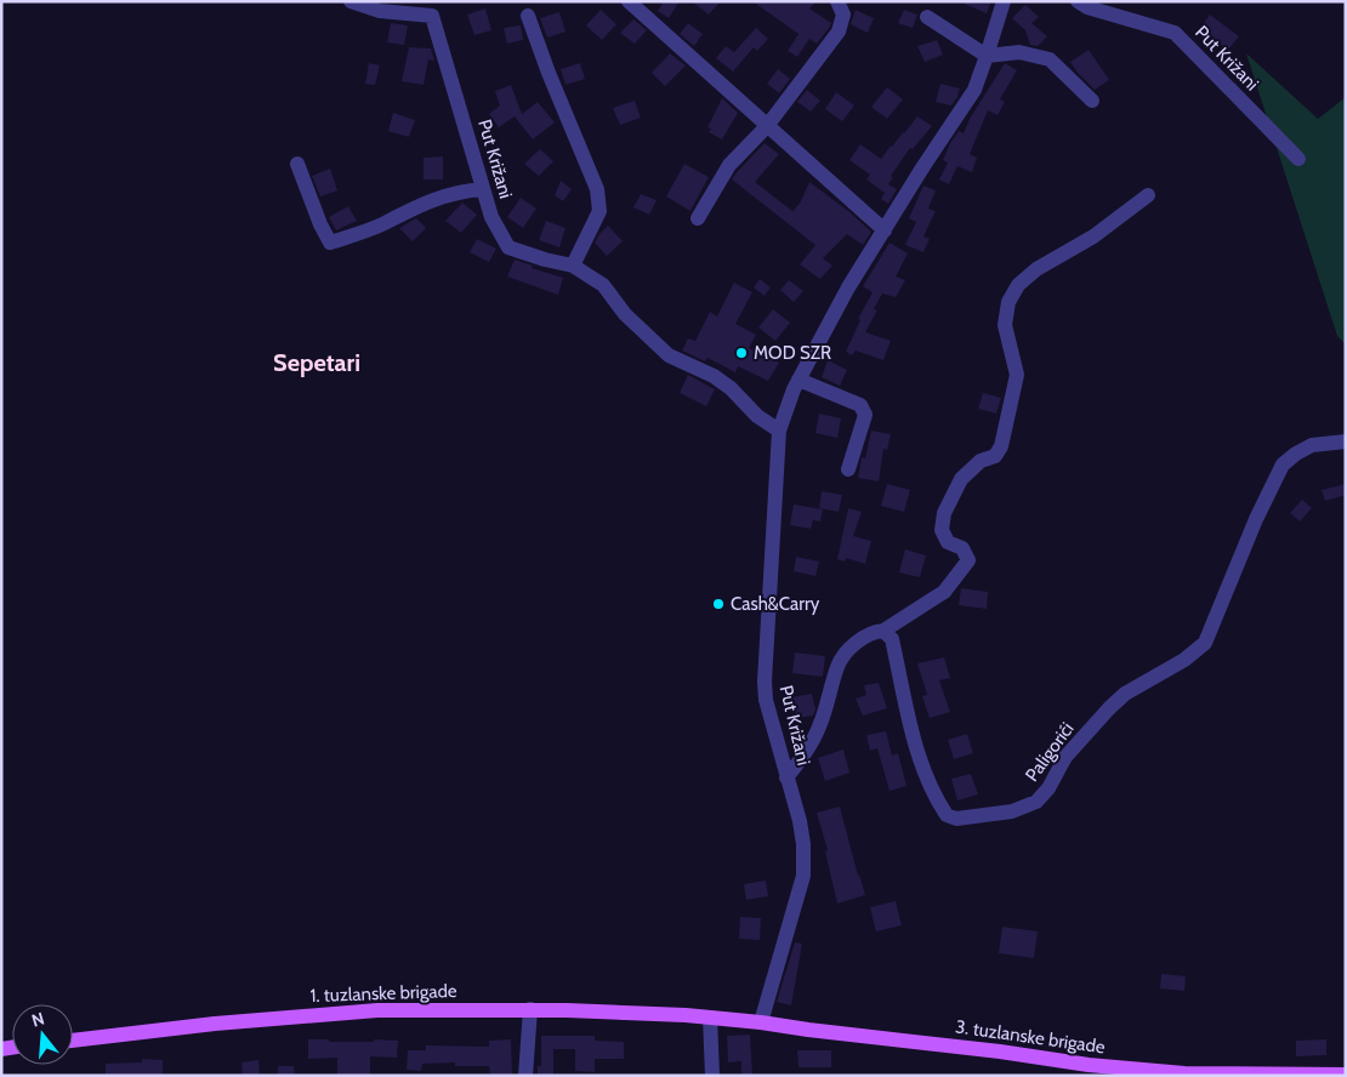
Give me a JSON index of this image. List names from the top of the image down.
{
  "streets": {
    "main road": ["1. tuzlanske brigade", "3. tuzlanske brigade"],
    "street": ["Put Križani", "Paligorići"]
  },
  "crossings": [
    ["Put Križani", "3. tuzlanske brigade"],
    ["1. tuzlanske brigade", "3. tuzlanske brigade"]
  ],
  "districts": ["Sepetari"],
  "places": ["MOD SZR", "Cash&Carry"],
  "north": "top"
}
